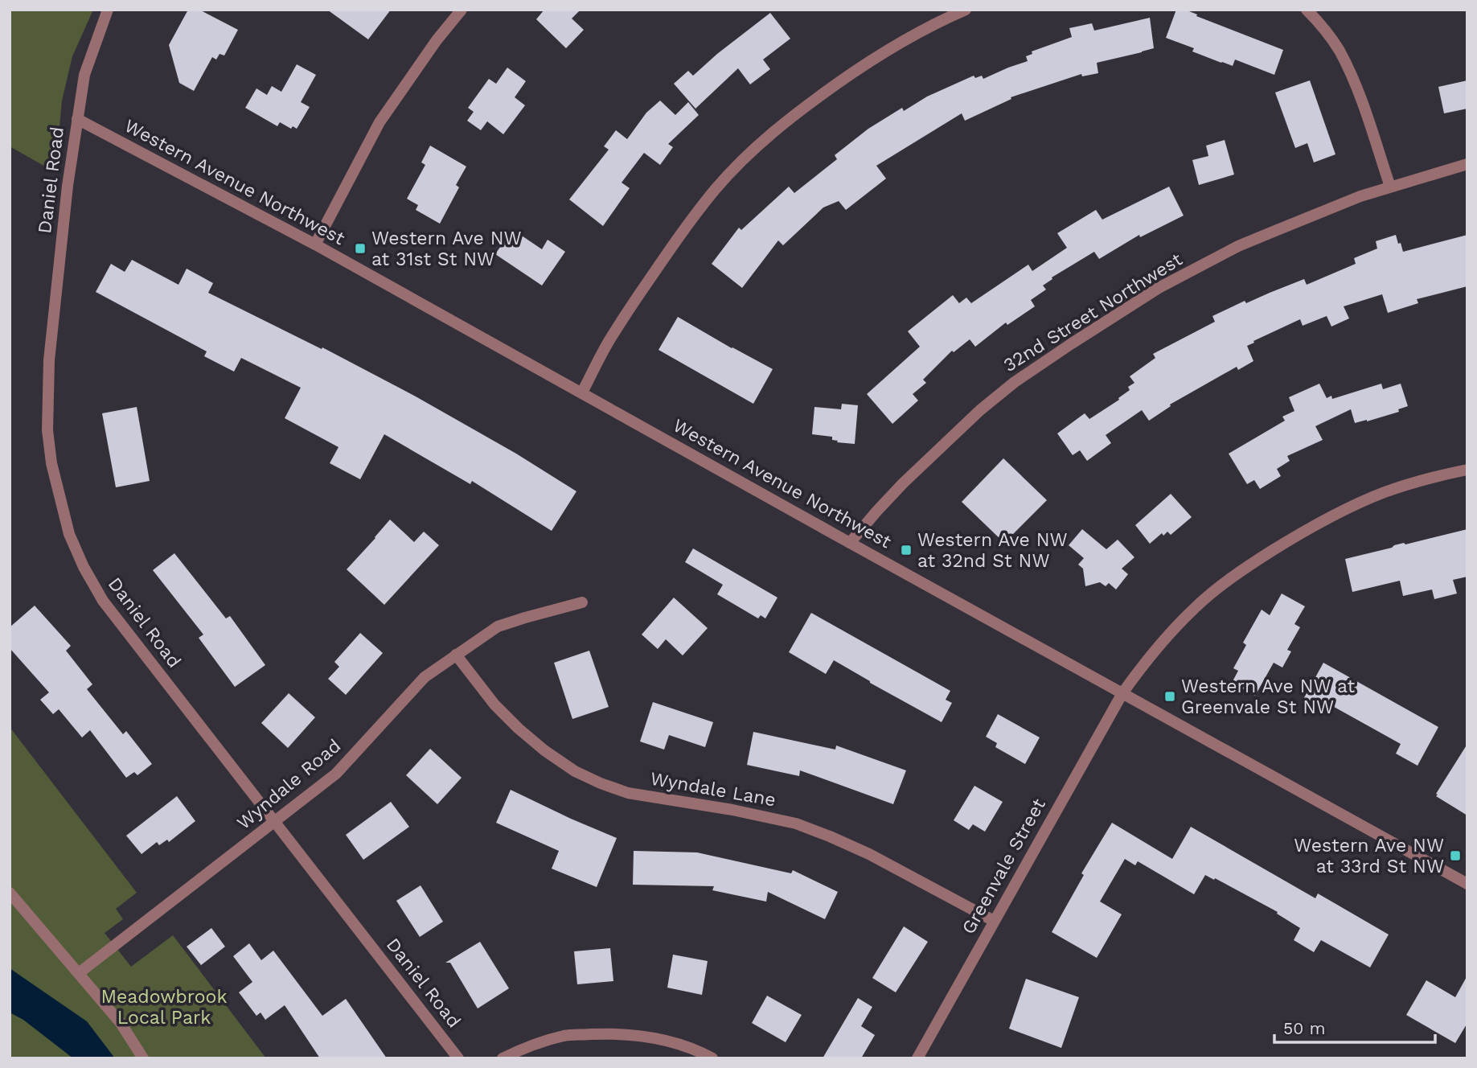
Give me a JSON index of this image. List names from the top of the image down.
{
  "streets": {
    "street": [
      "Daniel Road",
      "Western Avenue Northwest",
      "32nd Street Northwest",
      "Wyndale Road",
      "Wyndale Lane",
      "Greenvale Street"
    ]
  },
  "crossings": [
    ["Daniel Road", "Western Avenue Northwest"],
    ["Daniel Road", "Wyndale Road"],
    ["Western Avenue Northwest", "32nd Street Northwest"],
    ["Western Avenue Northwest", "Greenvale Street"],
    ["Wyndale Road", "Wyndale Lane"],
    ["Wyndale Lane", "Greenvale Street"]
  ],
  "parks": ["Meadowbrook Local Park"],
  "places": {
    "transit": [
      "Western Ave NW at 31st St NW",
      "Western Ave NW at 32nd St NW",
      "Western Ave NW at Greenvale St NW",
      "Western Ave NW at 33rd St NW"
    ]
  },
  "scale_bar": "50 m"
}
